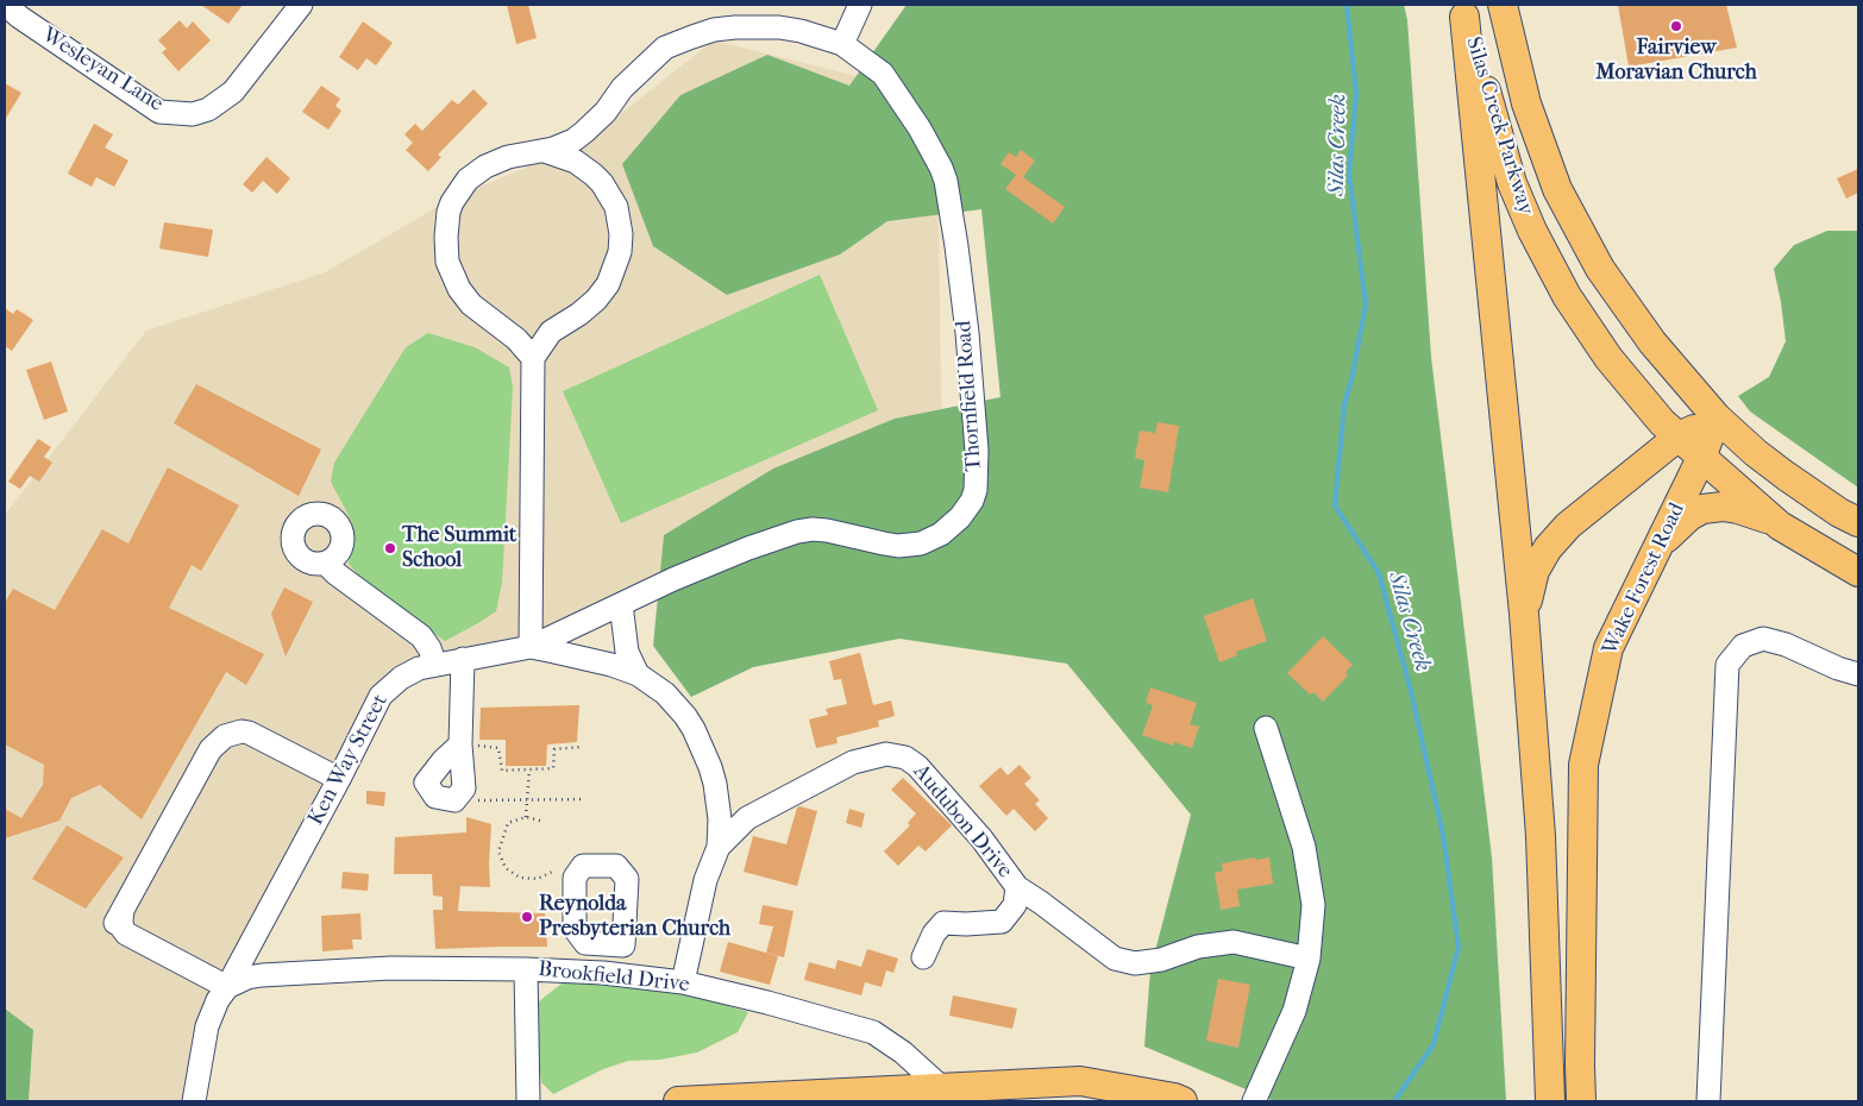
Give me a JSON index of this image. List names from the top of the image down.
{
  "streets": {
    "main road": ["Silas Creek Parkway", "Wake Forest Road"],
    "street": [
      "Wesleyan Lane",
      "Thornfield Road",
      "Ken Way Street",
      "Audubon Drive",
      "Brookfield Drive"
    ]
  },
  "crossings": [
    ["Silas Creek Parkway", "Wake Forest Road"],
    ["Thornfield Road", "Ken Way Street"],
    ["Ken Way Street", "Audubon Drive"],
    ["Ken Way Street", "Brookfield Drive"]
  ],
  "water": ["Silas Creek"],
  "places": ["Fairview Moravian Church", "The Summit School", "Reynolda Presbyterian Church"]
}
